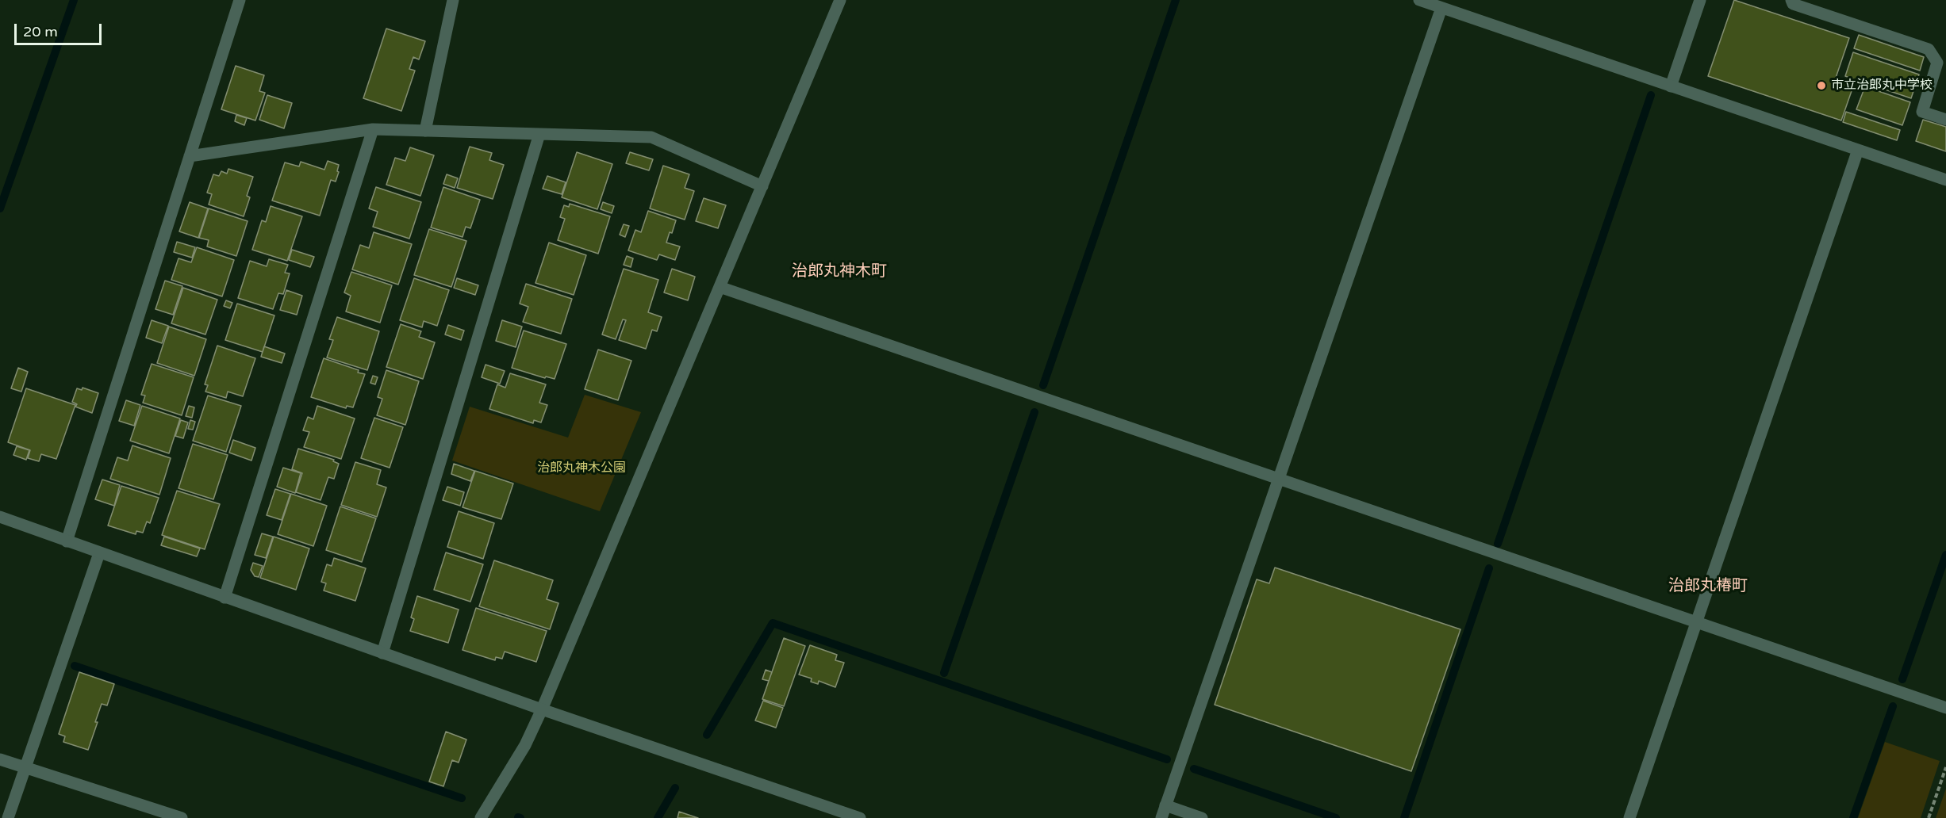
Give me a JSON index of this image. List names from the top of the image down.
{
  "districts": ["治郎丸神木町", "治郎丸椿町"],
  "parks": ["治郎丸神木公園"],
  "places": ["市立治郎丸中学校"],
  "scale_bar": "20 m"
}
